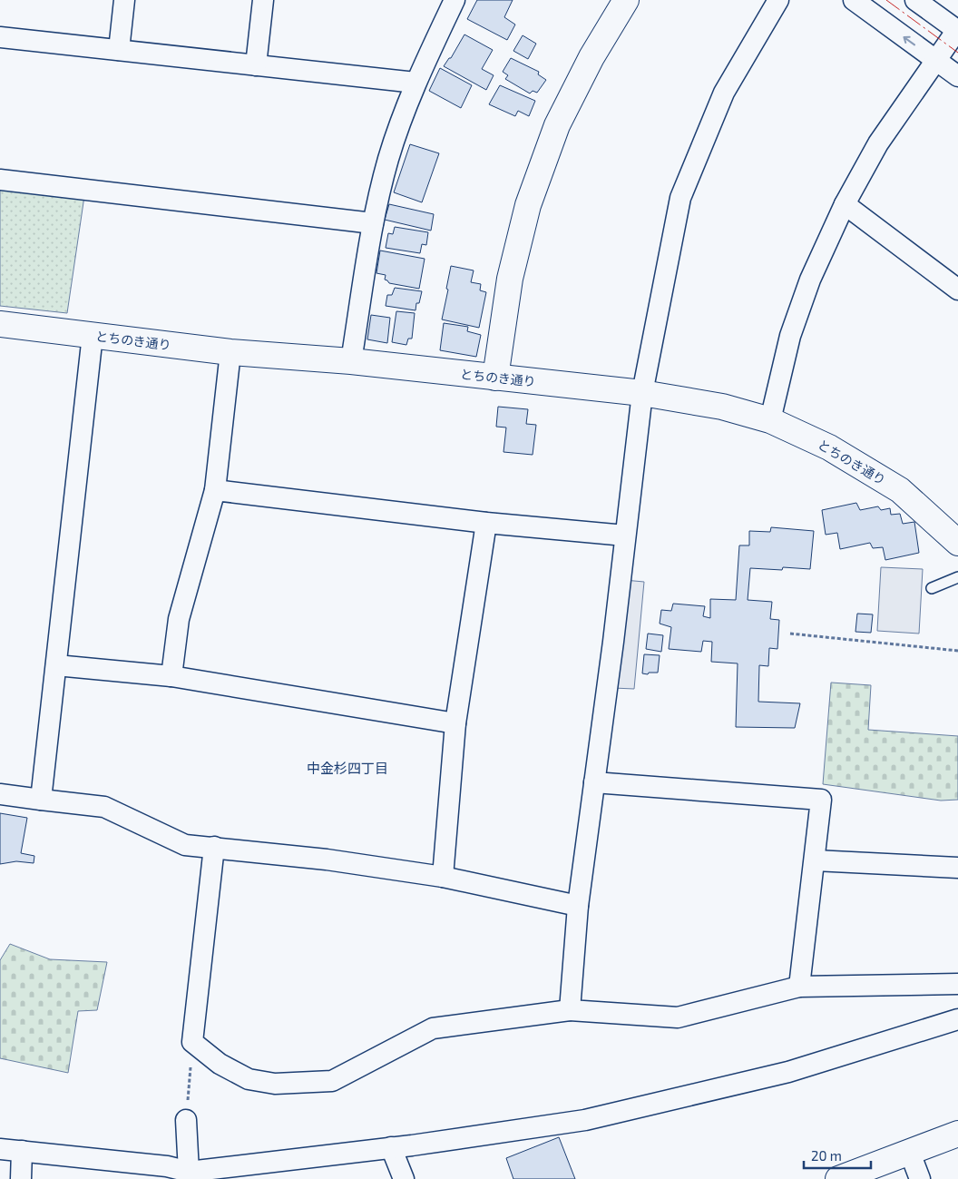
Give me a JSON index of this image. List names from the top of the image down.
{
  "streets": {
    "street": ["とちのき通り"]
  },
  "districts": ["中金杉四丁目"],
  "scale_bar": "20 m"
}
